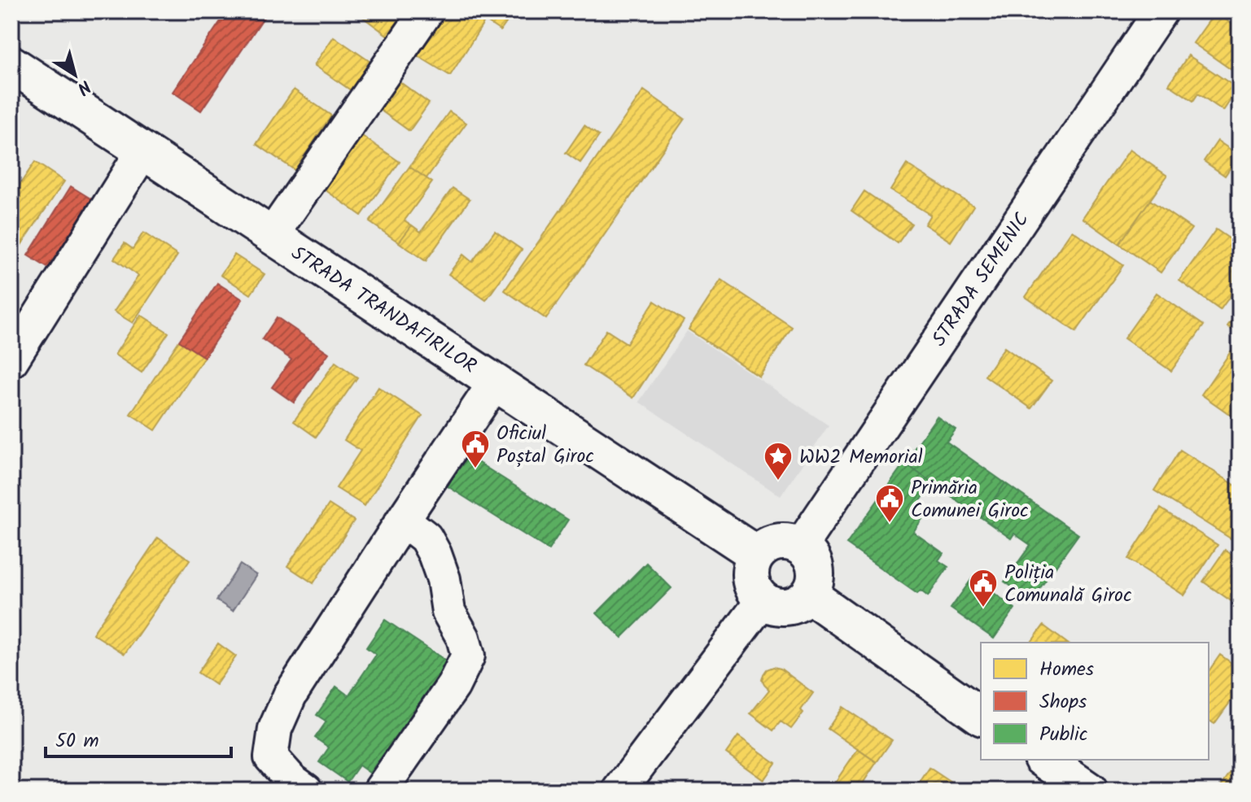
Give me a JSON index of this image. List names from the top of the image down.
{
  "streets": {
    "main road": ["STRADA TRANDAFIRILOR"],
    "street": ["STRADA SEMENIC"]
  },
  "crossings": [
    ["STRADA SEMENIC", "STRADA TRANDAFIRILOR"]
  ],
  "places": {
    "public building": ["Oficiul Poștal Giroc", "Primăria Comunei Giroc", "Poliția Comunală Giroc"],
    "place": ["WW2 Memorial"]
  },
  "legend": ["Homes", "Shops", "Public"],
  "scale_bar": "50 m",
  "north": "bottom right"
}
